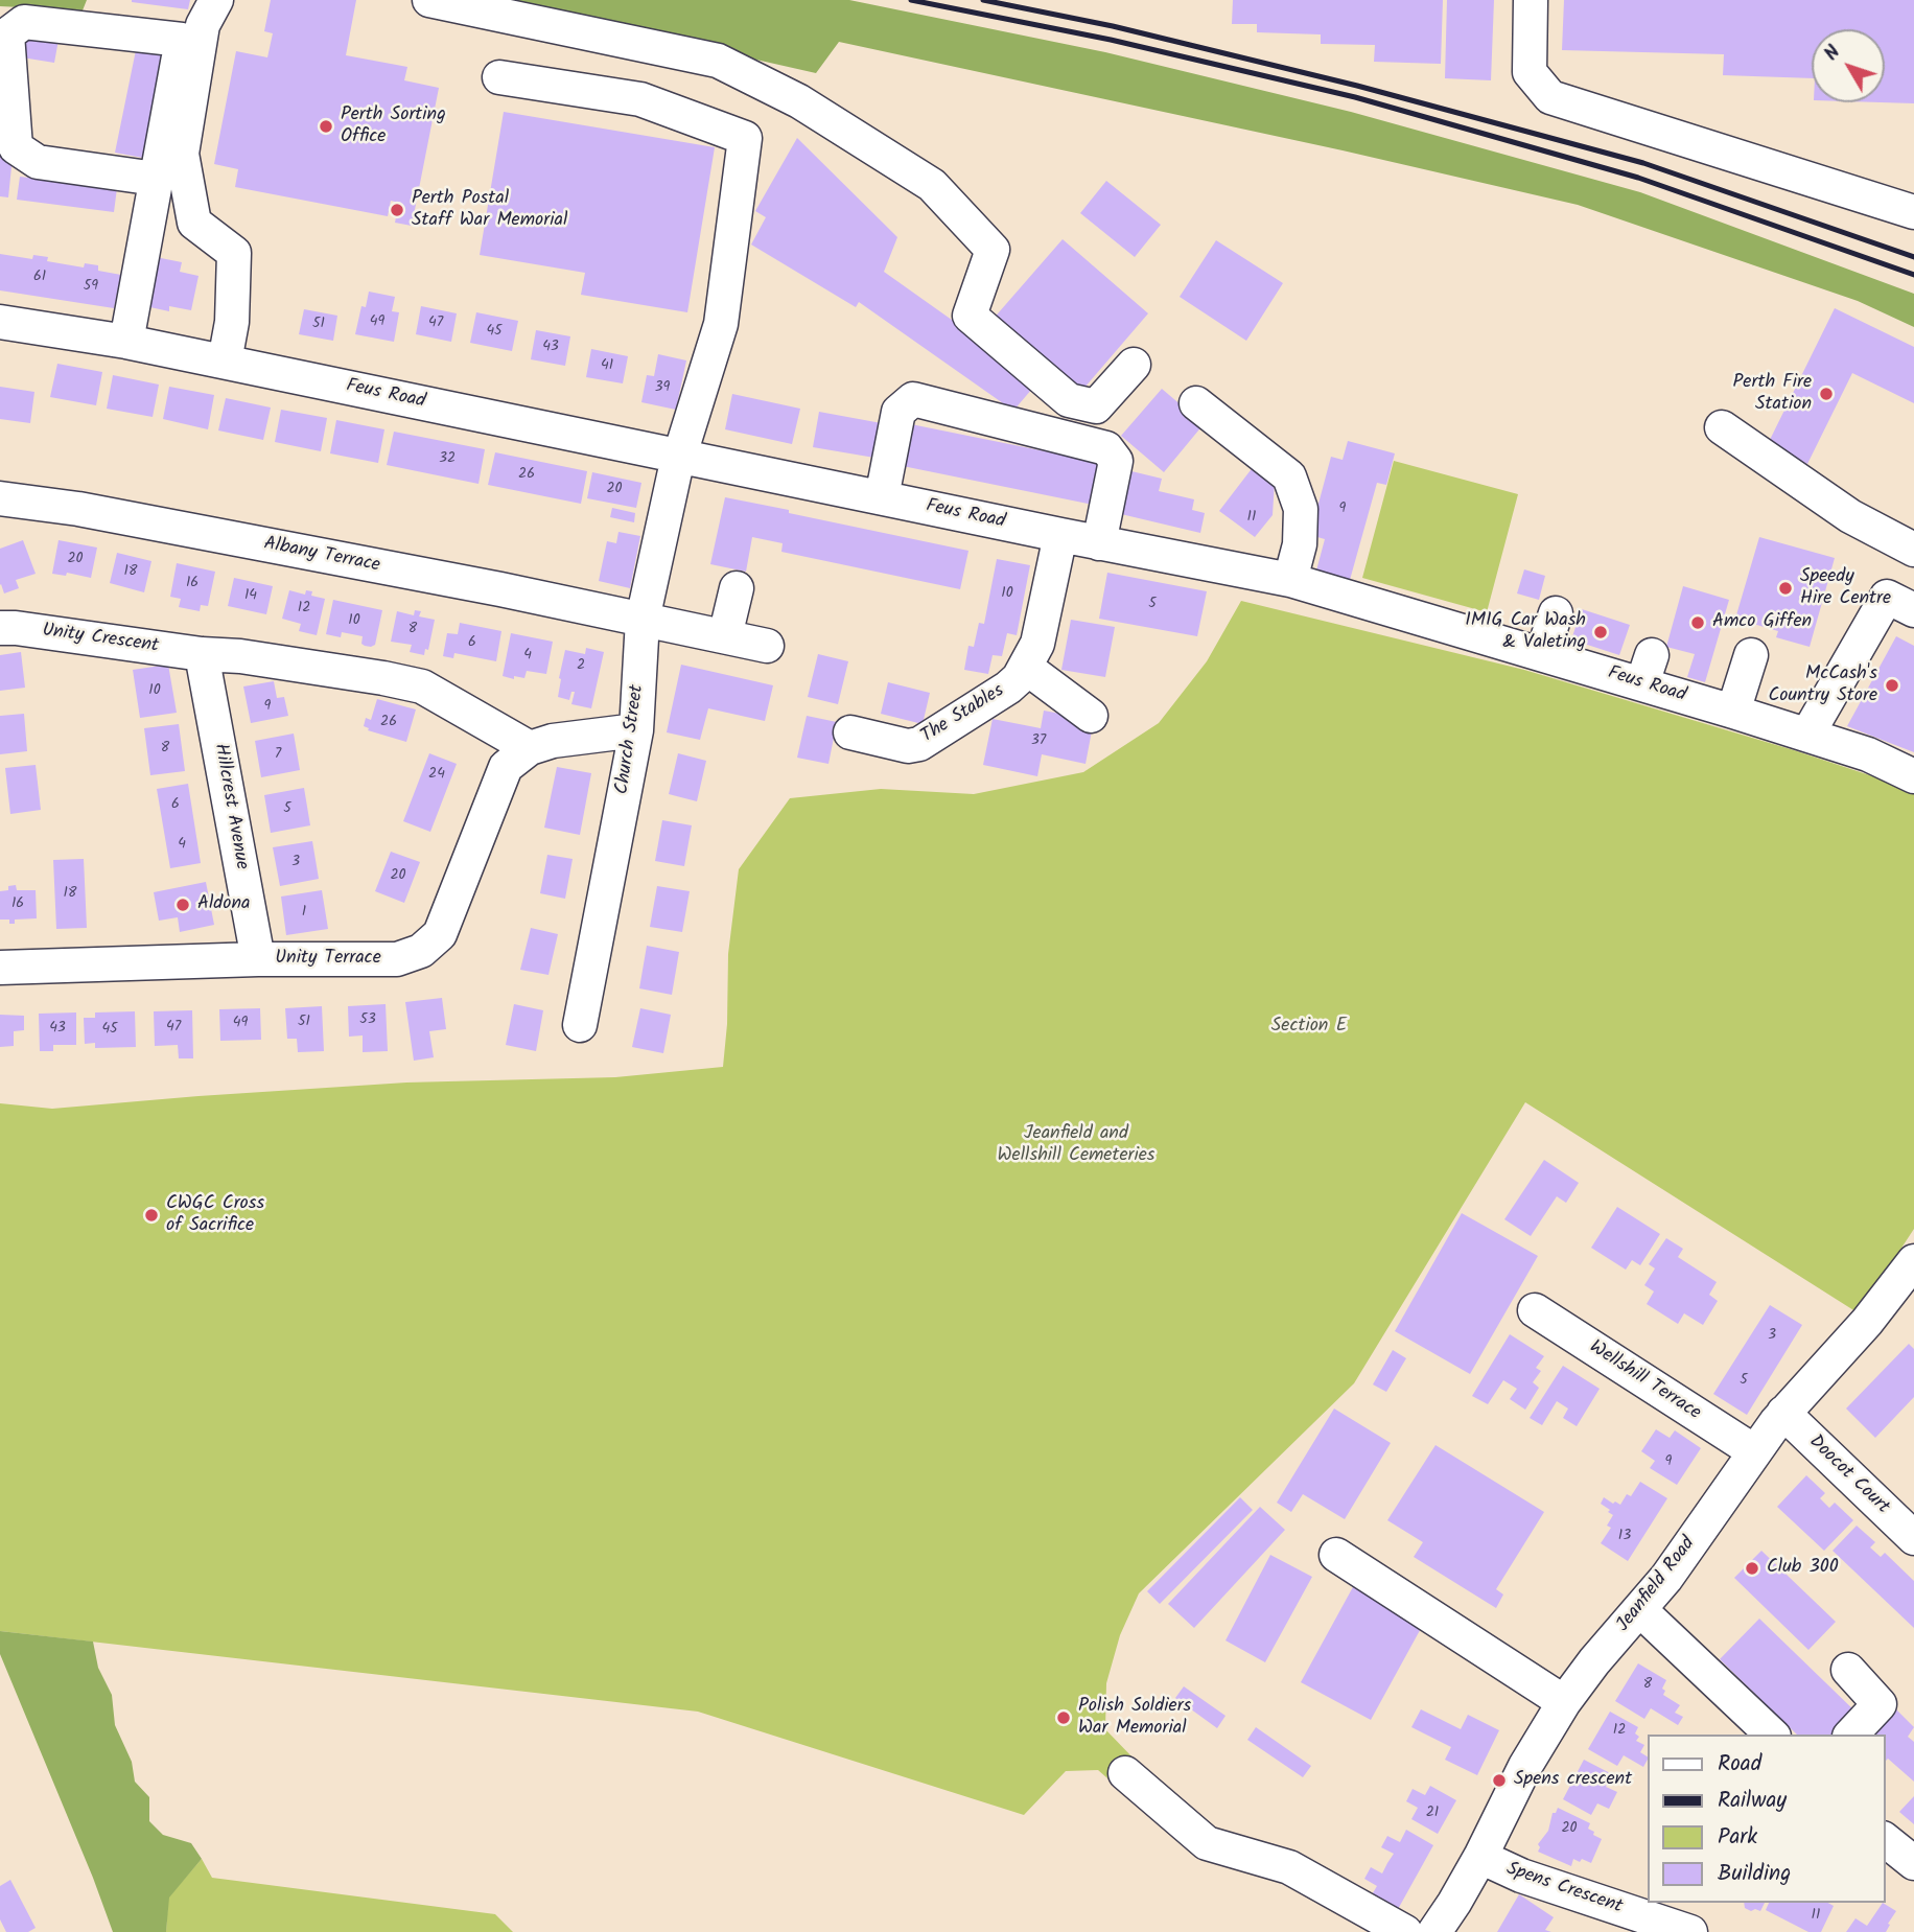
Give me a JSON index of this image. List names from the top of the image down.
{
  "streets": {
    "street": [
      "Feus Road",
      "Albany Terrace",
      "Unity Crescent",
      "The Stables",
      "Church Street",
      "Hillcrest Avenue",
      "Unity Terrace",
      "Wellshill Terrace",
      "Doocot Court",
      "Jeanfield Road",
      "Spens Crescent"
    ]
  },
  "crossings": [
    ["Feus Road", "The Stables"],
    ["Feus Road", "Church Street"],
    ["Albany Terrace", "Church Street"],
    ["Unity Crescent", "Hillcrest Avenue"],
    ["Church Street", "Unity Terrace"],
    ["Hillcrest Avenue", "Unity Terrace"],
    ["Wellshill Terrace", "Jeanfield Road"],
    ["Doocot Court", "Jeanfield Road"],
    ["Jeanfield Road", "Spens Crescent"]
  ],
  "parks": ["Section E", "Jeanfield and Wellshill Cemeteries"],
  "places": [
    "Perth Sorting Office",
    "Perth Postal Staff War Memorial",
    "Perth Fire Station",
    "Speedy Hire Centre",
    "Amco Giffen",
    "IMIG Car Wash & Valeting",
    "McCash's Country Store",
    "Aldona",
    "CWGC Cross of Sacrifice",
    "Club 300",
    "Polish Soldiers War Memorial",
    "Spens crescent"
  ],
  "house_numbers": [
    "61",
    "59",
    "49",
    "47",
    "51",
    "45",
    "43",
    "41",
    "39",
    "32",
    "26",
    "20",
    "9",
    "11",
    "20",
    "18",
    "16",
    "10",
    "14",
    "5",
    "12",
    "10",
    "8",
    "6",
    "4",
    "2",
    "10",
    "9",
    "26",
    "37",
    "8",
    "7",
    "24",
    "6",
    "5",
    "4",
    "3",
    "20",
    "18",
    "16",
    "1",
    "53",
    "51",
    "49",
    "47",
    "43",
    "45",
    "3",
    "5",
    "9",
    "13",
    "8",
    "12",
    "21",
    "20",
    "11"
  ],
  "legend": [
    "Road",
    "Railway",
    "Park",
    "Building"
  ],
  "north": "top left"
}
